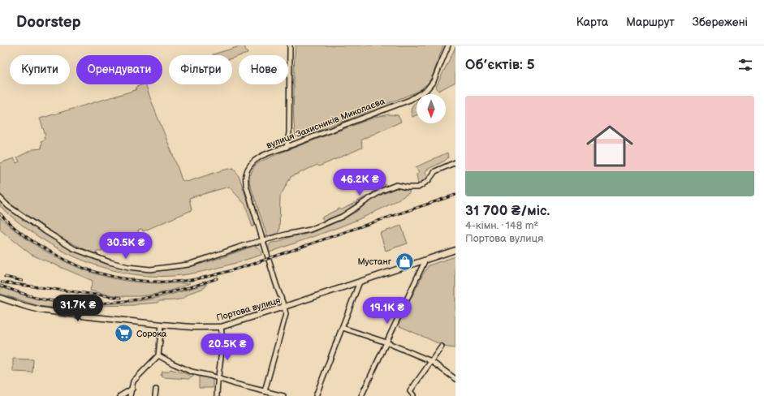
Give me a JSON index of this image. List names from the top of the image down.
{
  "streets": {
    "main road": ["Портова вулиця"],
    "street": ["вулиця Захисників Миколаєва"]
  },
  "crossings": [
    ["вулиця Захисників Миколаєва", "Портова вулиця"]
  ],
  "places": {
    "shop": ["Мустанг"],
    "supermarket": ["Сорока"]
  },
  "north": "bottom",
  "page": {
    "header": "Doorstep",
    "nav": ["Карта", "Маршрут", "Збережені"],
    "heading": "Об’єктів: 5",
    "chip": [
      "Купити",
      "Орендувати",
      "Фільтри",
      "Нове"
    ],
    "list": [
      {
        "name": "31 700 ₴/міс.",
        "note": "4-кімн. · 148 m² · Портова вулиця"
      }
    ],
    "price": [
      "46.2K ₴",
      "30.5K ₴",
      "31.7K ₴",
      "19.1K ₴",
      "20.5K ₴"
    ]
  }
}
